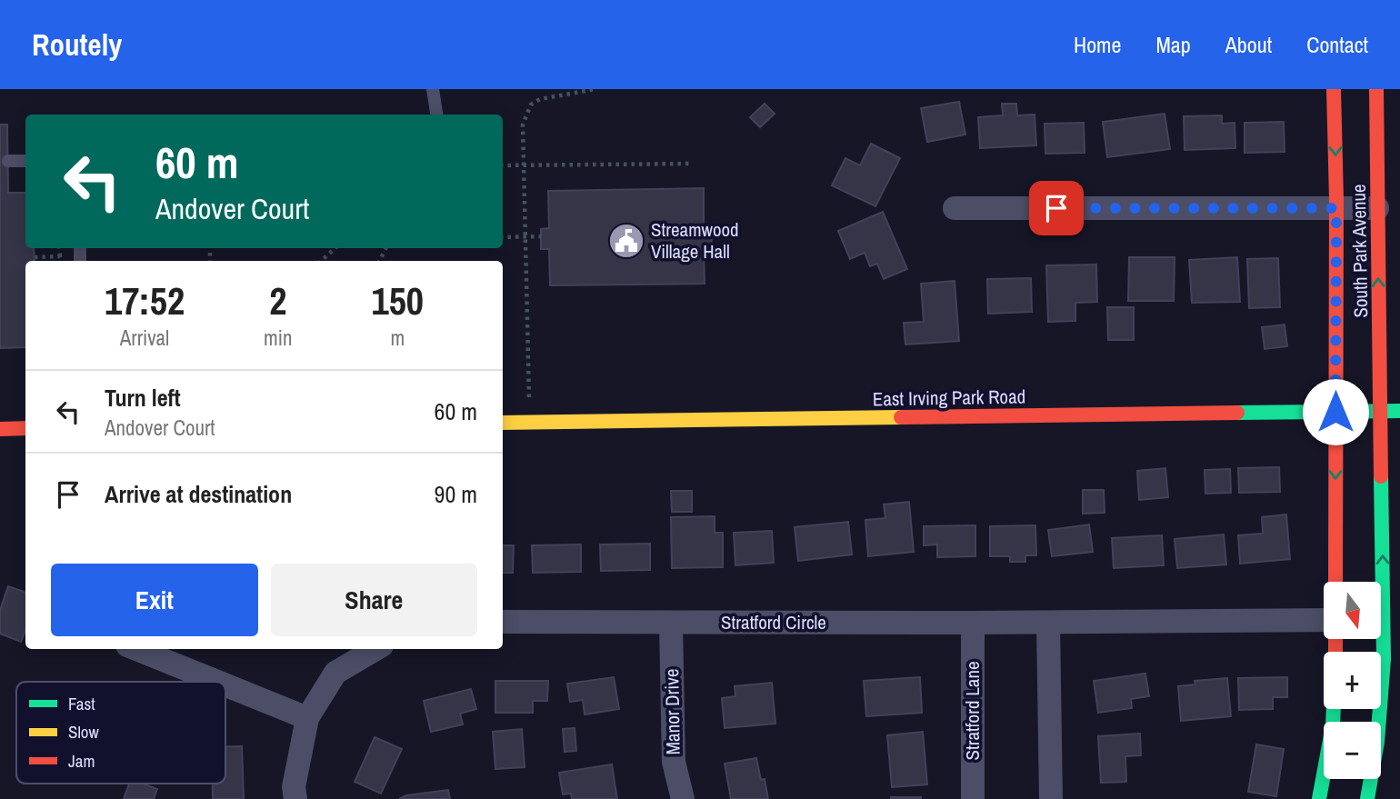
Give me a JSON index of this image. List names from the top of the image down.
{
  "streets": {
    "street": [
      "South Park Avenue",
      "East Irving Park Road",
      "Stratford Circle",
      "Stratford Lane",
      "Manor Drive"
    ]
  },
  "crossings": [
    ["South Park Avenue", "East Irving Park Road"],
    ["Stratford Circle", "Stratford Lane"],
    ["Stratford Circle", "Manor Drive"]
  ],
  "places": {
    "public building": ["Streamwood Village Hall"]
  },
  "legend": ["Fast", "Slow", "Jam"],
  "north": "bottom",
  "page": {
    "header": "Routely",
    "nav": [
      "Home",
      "Map",
      "About",
      "Contact"
    ],
    "turn": ["60 m", "Andover Court"],
    "eta": [
      "17:52",
      "Arrival",
      "2",
      "min",
      "150",
      "m"
    ],
    "list": [
      {
        "name": "Turn left",
        "note": "Andover Court",
        "value": "60 m"
      },
      {
        "name": "Arrive at destination",
        "value": "90 m"
      }
    ],
    "buttons": ["Exit", "Share"],
    "map_buttons": ["+", "−"]
  }
}
